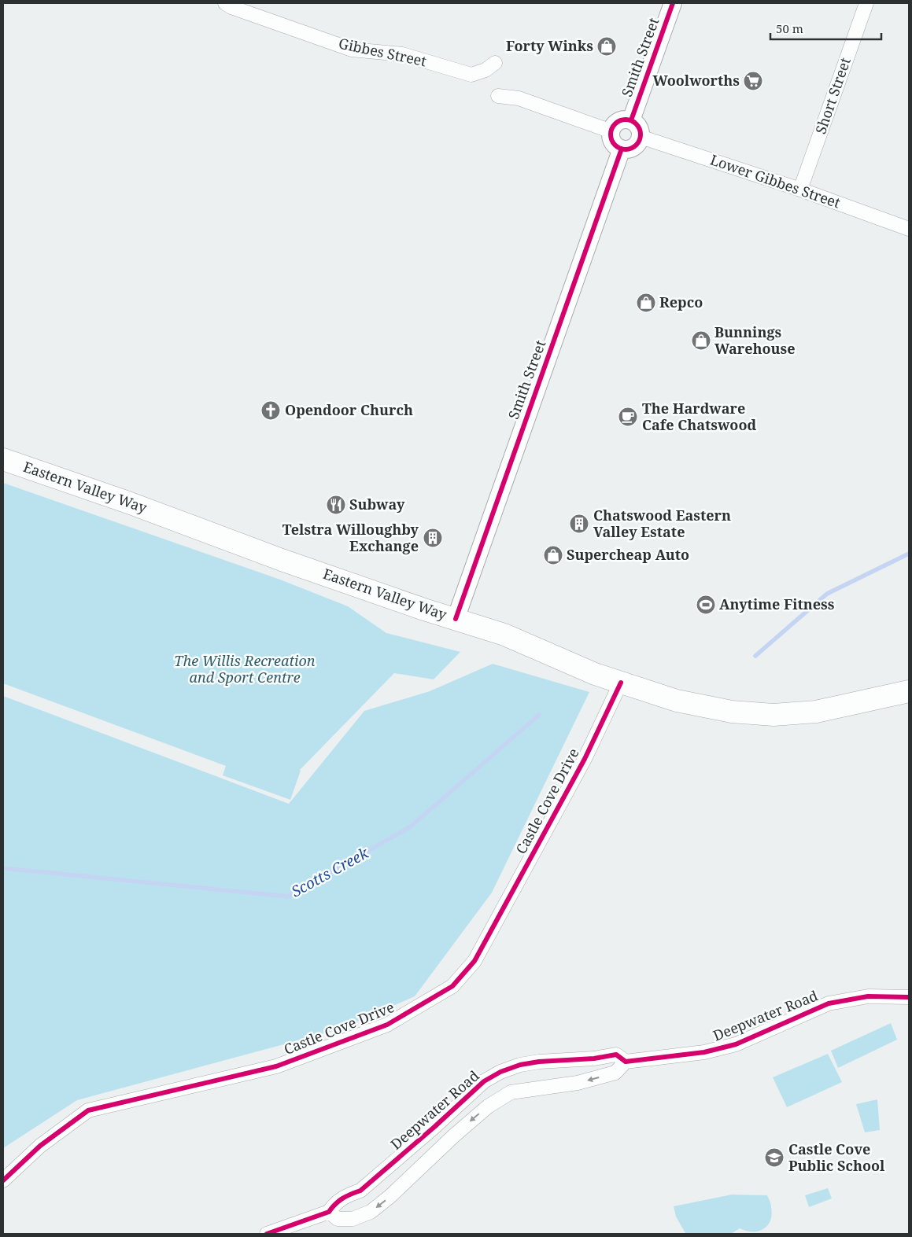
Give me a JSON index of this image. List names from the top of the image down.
{
  "streets": {
    "main road": ["Eastern Valley Way"],
    "street": [
      "Gibbes Street",
      "Smith Street",
      "Short Street",
      "Lower Gibbes Street",
      "Castle Cove Drive",
      "Deepwater Road"
    ]
  },
  "crossings": [
    ["Smith Street", "Lower Gibbes Street"],
    ["Smith Street", "Eastern Valley Way"],
    ["Short Street", "Lower Gibbes Street"],
    ["Eastern Valley Way", "Castle Cove Drive"]
  ],
  "water": ["Scotts Creek"],
  "parks": ["The Willis Recreation and Sport Centre"],
  "places": {
    "shop": [
      "Forty Winks",
      "Repco",
      "Bunnings Warehouse",
      "Supercheap Auto"
    ],
    "supermarket": ["Woolworths"],
    "church": ["Opendoor Church"],
    "cafe": ["The Hardware Cafe Chatswood"],
    "restaurant": ["Subway"],
    "building": ["Chatswood Eastern Valley Estate", "Telstra Willoughby Exchange"],
    "sports": ["Anytime Fitness"],
    "school or university": ["Castle Cove Public School"]
  },
  "scale_bar": "50 m"
}
